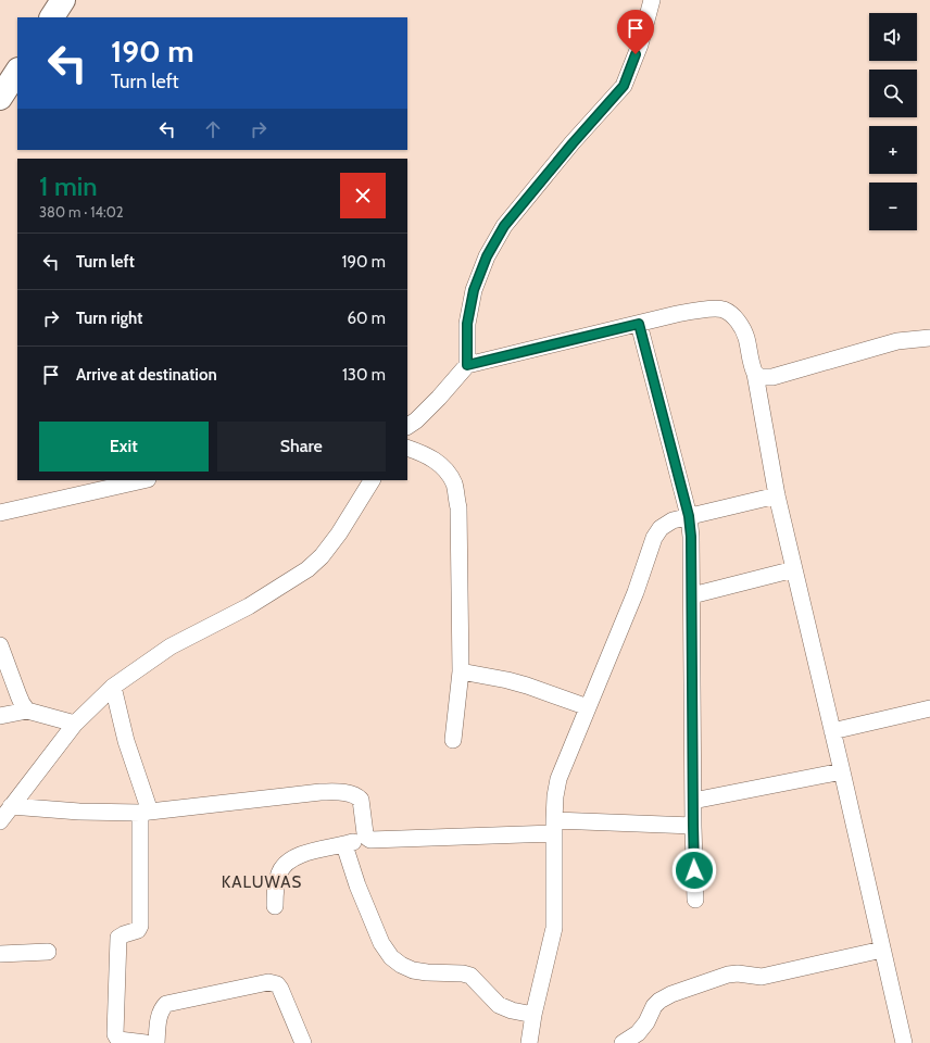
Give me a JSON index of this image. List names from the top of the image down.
{
  "districts": ["KALUWAS"],
  "page": {
    "map_buttons": ["+", "−"],
    "turn": ["190 m", "Turn left"],
    "heading": ["1 min", "380 m · 14:02"],
    "list": [
      {
        "name": "Turn left",
        "value": "190 m"
      },
      {
        "name": "Turn right",
        "value": "60 m"
      },
      {
        "name": "Arrive at destination",
        "value": "130 m"
      }
    ],
    "buttons": ["Exit", "Share"]
  }
}
